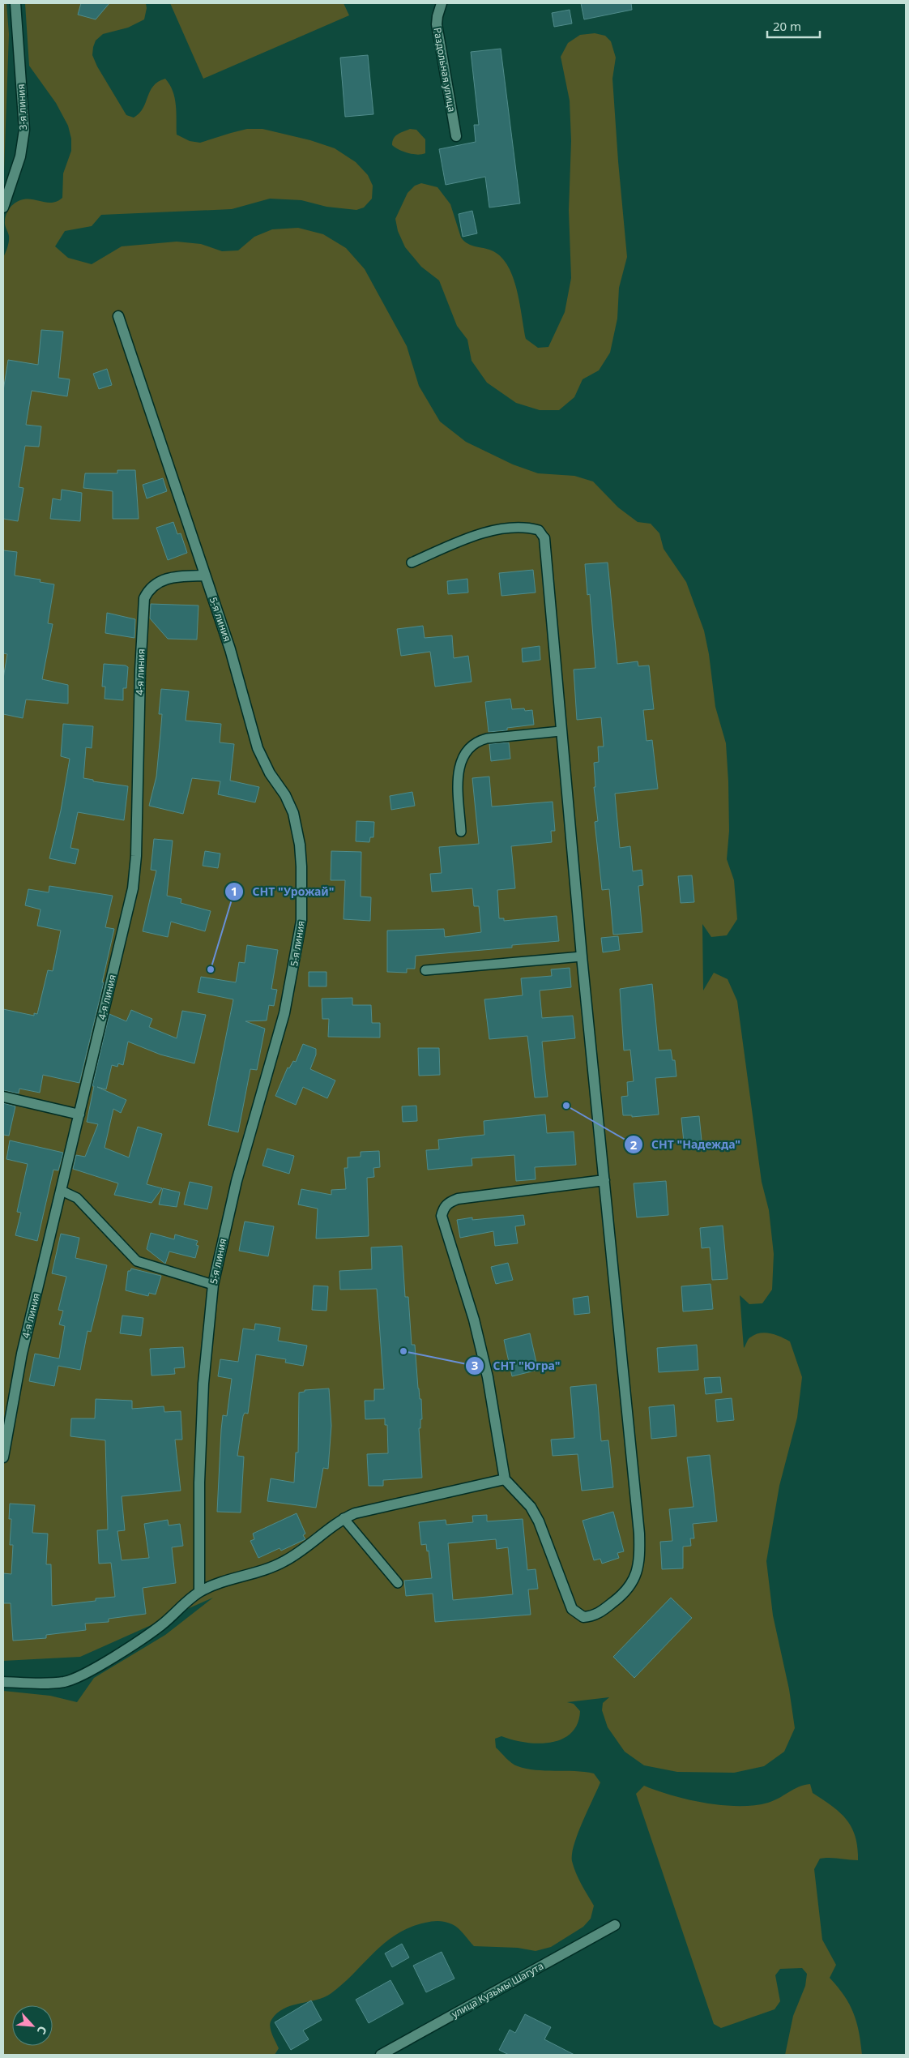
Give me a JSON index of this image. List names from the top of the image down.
{
  "streets": {
    "street": [
      "Раздольная улица",
      "3-я линия",
      "5-я линия",
      "4-я линия",
      "улица Кузьмы Шагута"
    ]
  },
  "crossings": [
    ["5-я линия", "4-я линия"]
  ],
  "places": ["СНТ \"Урожай\"", "СНТ \"Надежда\"", "СНТ \"Югра\""],
  "scale_bar": "20 m",
  "north": "bottom right"
}
